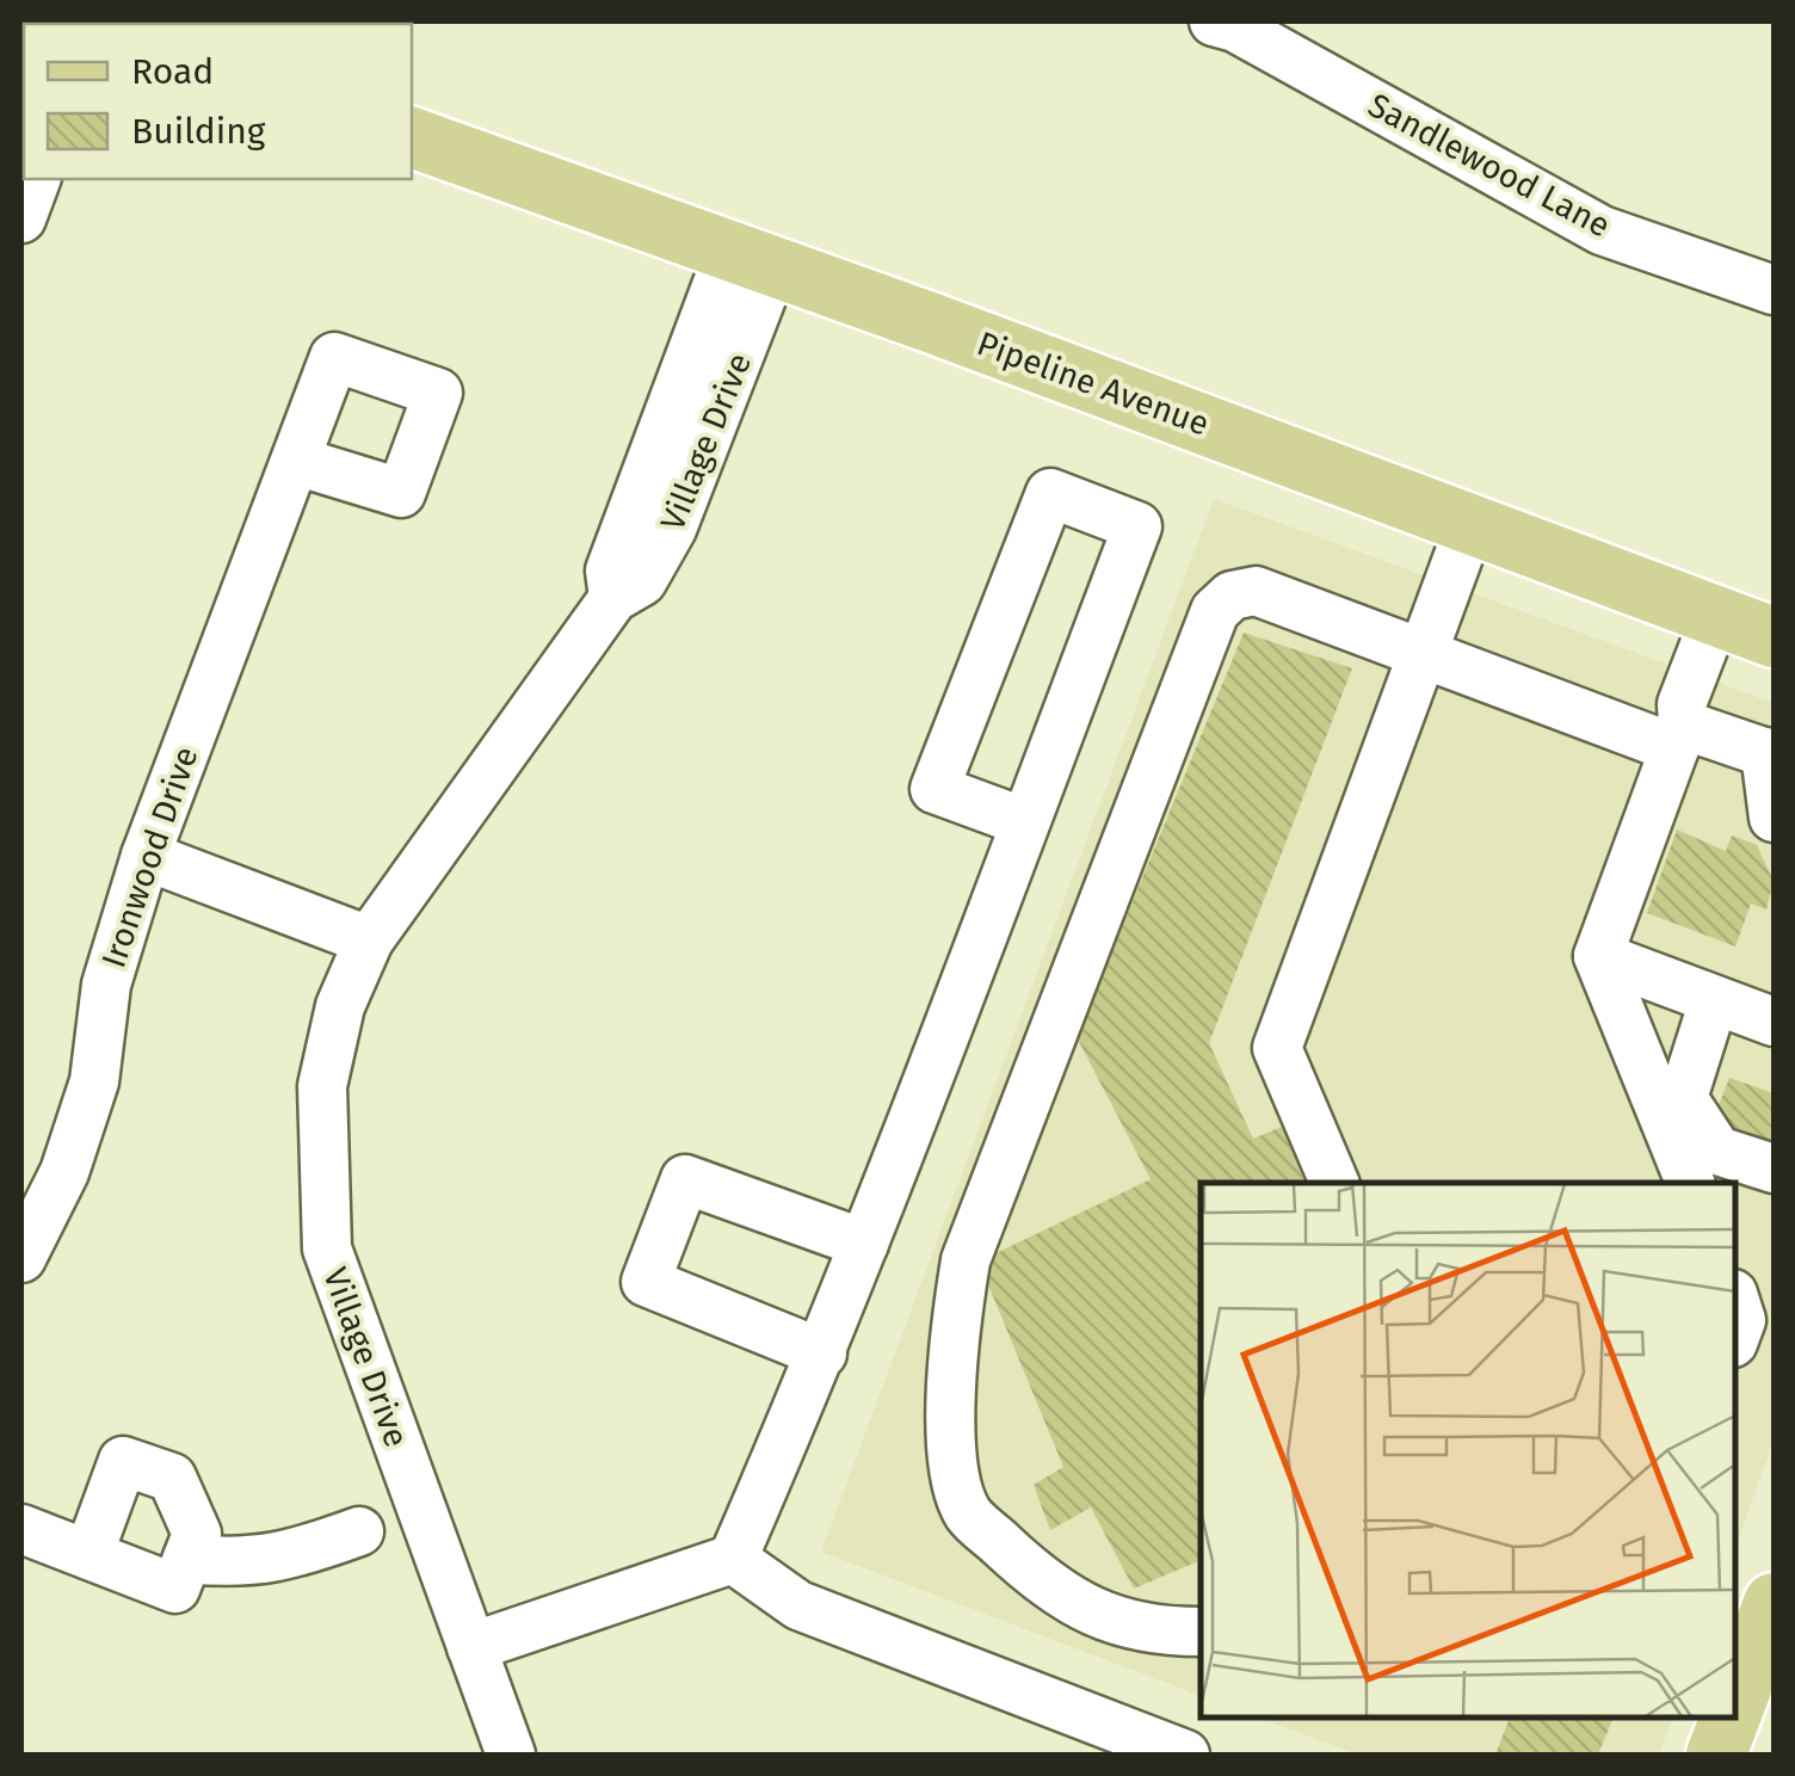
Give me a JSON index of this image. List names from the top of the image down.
{
  "streets": {
    "main road": ["Pipeline Avenue"],
    "street": ["Sandlewood Lane", "Village Drive", "Ironwood Drive"]
  },
  "crossings": [
    ["Pipeline Avenue", "Village Drive"]
  ],
  "legend": ["Road", "Building"]
}
